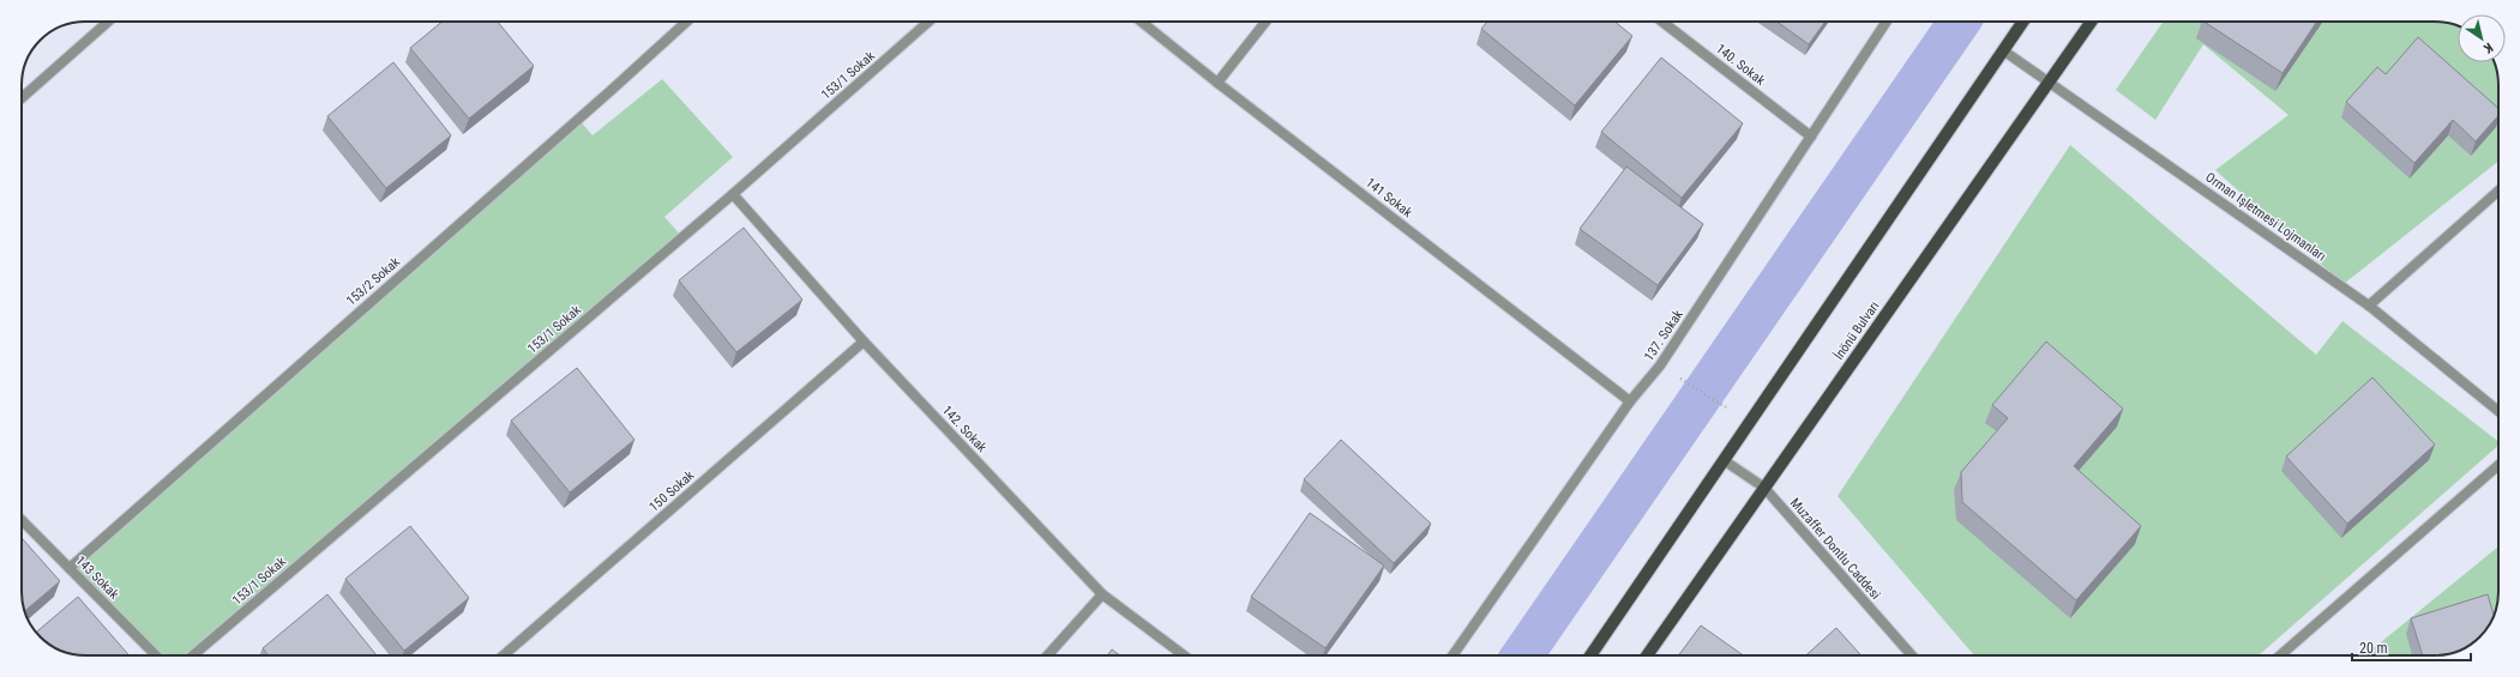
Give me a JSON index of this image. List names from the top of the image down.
{
  "streets": {
    "main road": ["İnönü Bulvarı"],
    "street": [
      "140. Sokak",
      "153/1 Sokak",
      "141 Sokak",
      "Orman Işletmesi Lojmanları",
      "153/2 Sokak",
      "137. Sokak",
      "142. Sokak",
      "150 Sokak",
      "Muzaffer Dontlu Caddesi",
      "143 Sokak"
    ]
  },
  "crossings": [
    ["140. Sokak", "137. Sokak"],
    ["153/1 Sokak", "142. Sokak"],
    ["141 Sokak", "137. Sokak"],
    ["Orman Işletmesi Lojmanları", "İnönü Bulvarı"],
    ["153/2 Sokak", "143 Sokak"],
    ["İnönü Bulvarı", "Muzaffer Dontlu Caddesi"],
    ["142. Sokak", "150 Sokak"]
  ],
  "scale_bar": "20 m",
  "north": "bottom right"
}
